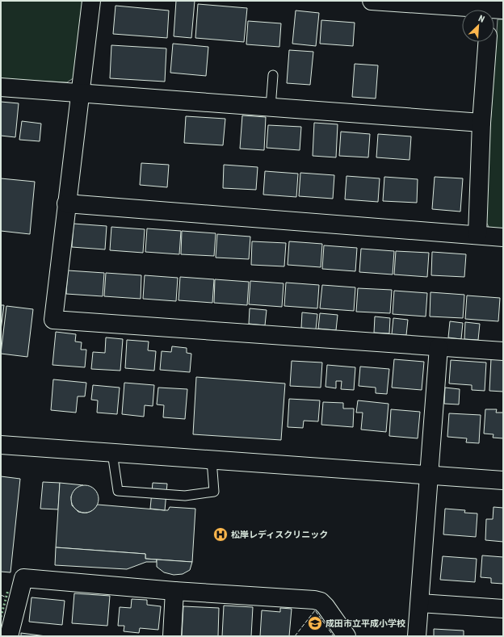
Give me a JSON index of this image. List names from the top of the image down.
{
  "places": {
    "hospital": ["松岸レディスクリニック"],
    "school or university": ["成田市立平成小学校"]
  },
  "north": "top right"
}
